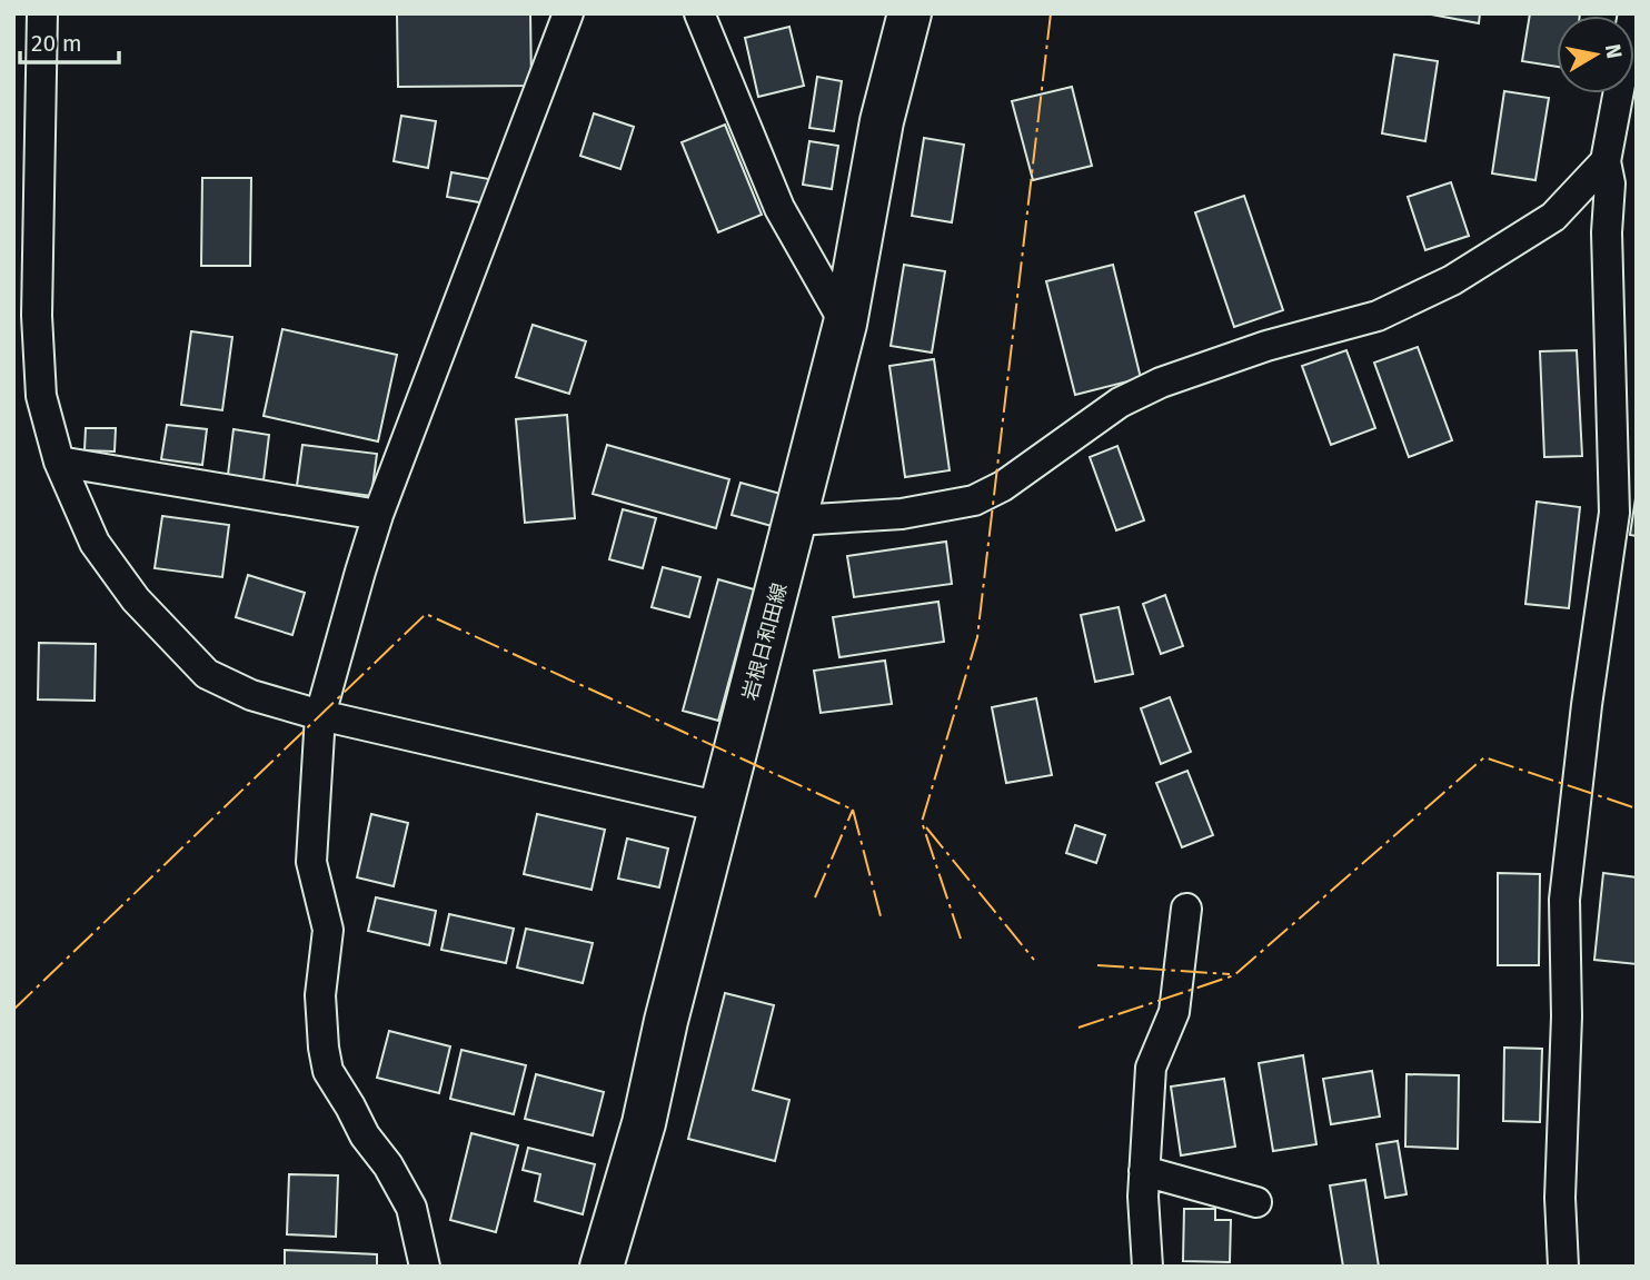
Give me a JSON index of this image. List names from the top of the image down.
{
  "streets": {
    "main road": ["岩根日和田線"]
  },
  "scale_bar": "20 m",
  "north": "right"
}
